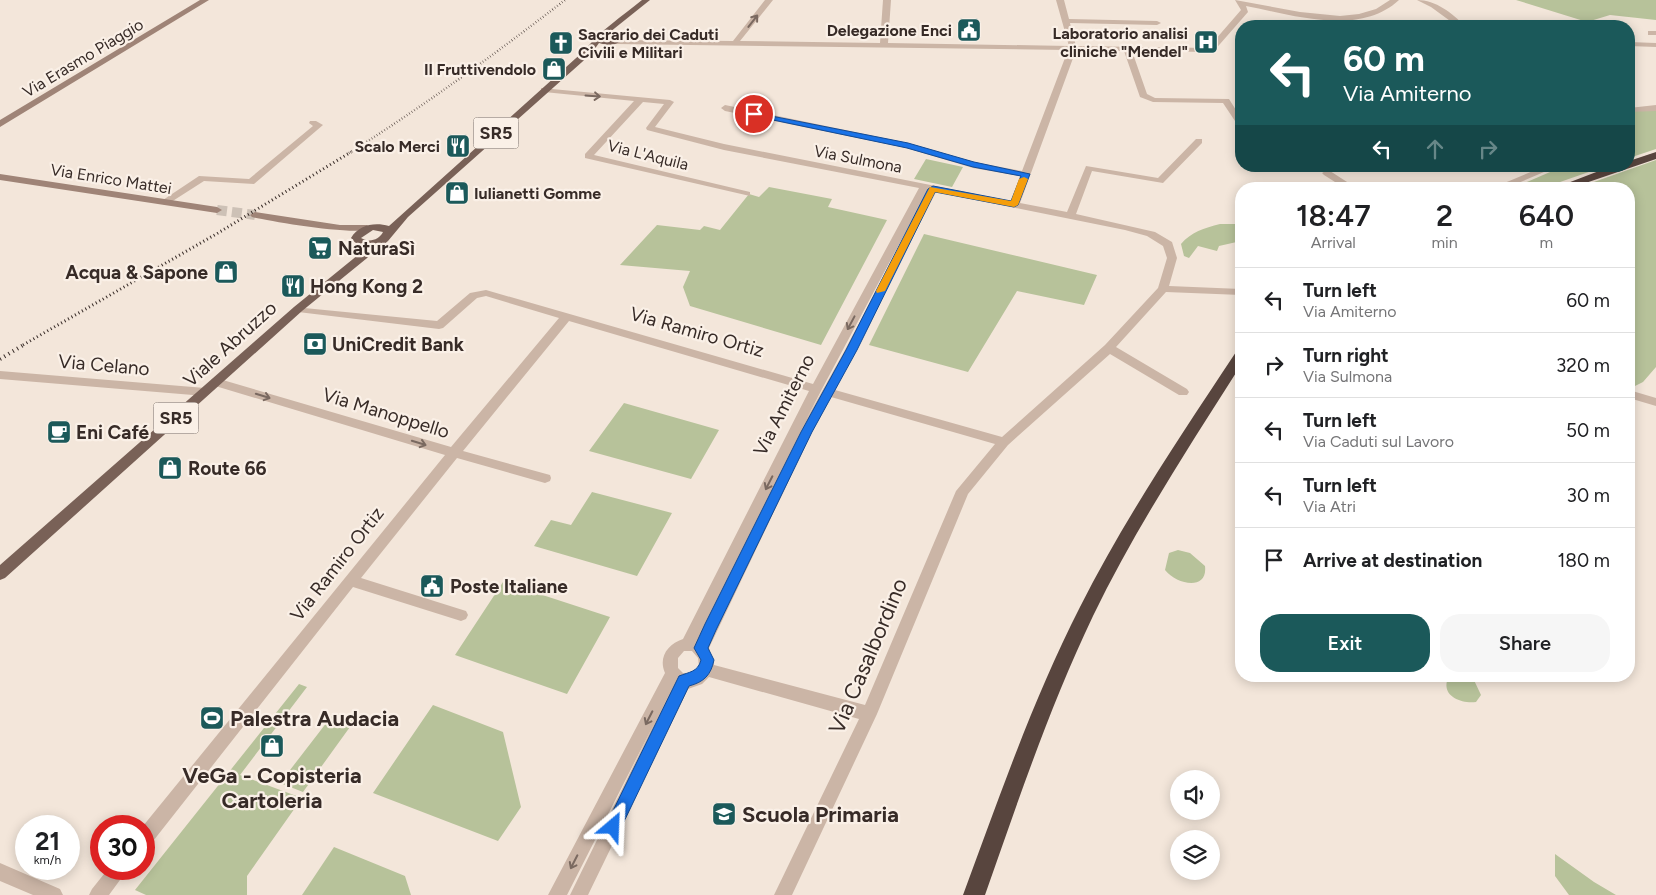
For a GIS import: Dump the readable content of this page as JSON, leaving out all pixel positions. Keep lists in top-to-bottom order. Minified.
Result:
{"streets":{"main road":["SR5","Viale Abruzzo"],"street":["Via Erasmo Piaggio","Via L'Aquila","Via Sulmona","Via Enrico Mattei","Via Ramiro Ortiz","Via Celano","Via Amiterno","Via Manoppello","Via Casalbordino"]},"crossings":[["SR5","Viale Abruzzo"],["Via L'Aquila","Via Sulmona"],["Via Sulmona","Viale Abruzzo"],["Via Sulmona","Via Amiterno"],["Via Sulmona","Via Casalbordino"],["Via Ramiro Ortiz","Viale Abruzzo"],["Via Ramiro Ortiz","Via Amiterno"],["Via Ramiro Ortiz","Via Manoppello"],["Viale Abruzzo","Via Celano"],["Viale Abruzzo","Via Manoppello"]],"one_way":["Via Manoppello"],"places":{"public building":["Delegazione Enci","Poste Italiane"],"hospital":["Laboratorio analisi cliniche \"Mendel\""],"church":["Sacrario dei Caduti Civili e Militari"],"shop":["Il Fruttivendolo","Iulianetti Gomme","Acqua & Sapone","Route 66","VeGa - Copisteria Cartoleria"],"restaurant":["Scalo Merci","Hong Kong 2"],"supermarket":["NaturaSì"],"bank":["UniCredit Bank"],"cafe":["Eni Café"],"sports":["Palestra Audacia"],"school or university":["Scuola Primaria"]},"page":{"turn":["60 m","Via Amiterno"],"eta":["18:47","Arrival","2","min","640","m"],"list":[{"name":"Turn left","note":"Via Amiterno","value":"60 m"},{"name":"Turn right","note":"Via Sulmona","value":"320 m"},{"name":"Turn left","note":"Via Caduti sul Lavoro","value":"50 m"},{"name":"Turn left","note":"Via Atri","value":"30 m"},{"name":"Arrive at destination","value":"180 m"}],"buttons":["Exit","Share"],"speed":"21 km/h","limit":"30"}}
